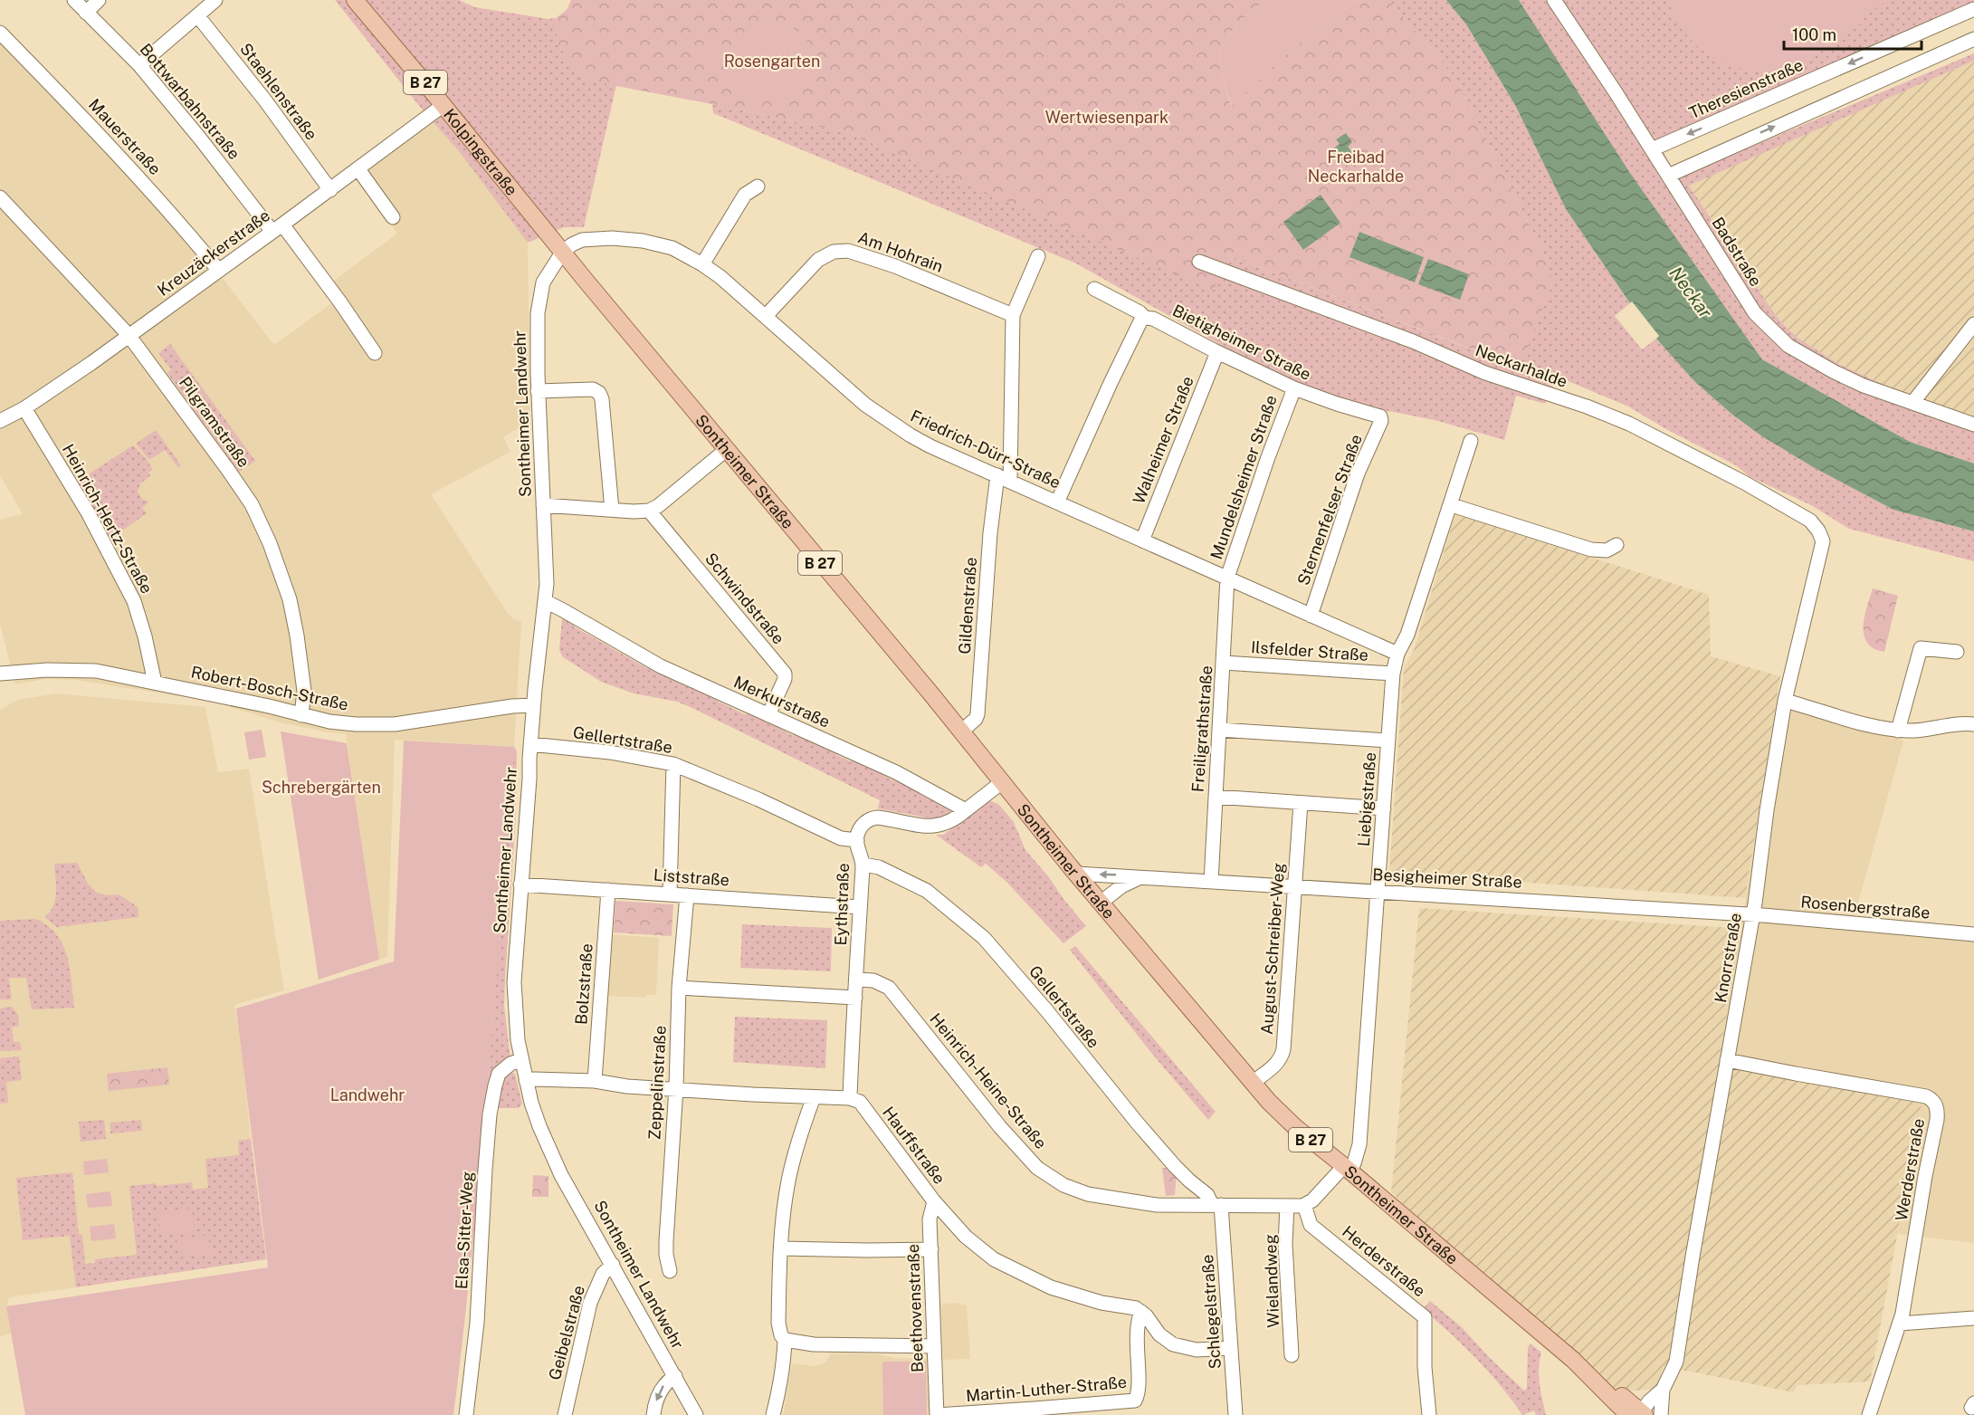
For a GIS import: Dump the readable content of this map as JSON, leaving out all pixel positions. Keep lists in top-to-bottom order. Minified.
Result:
{"streets":{"main road":["B 27","Kolpingstraße","Sontheimer Straße"],"street":["Theresienstraße","Staehlenstraße","Bottwarbahnstraße","Mauerstraße","Am Hohrain","Badstraße","Kreuzäckerstraße","Bietigheimer Straße","Neckarhalde","Sontheimer Landwehr","Pilgramstraße","Walheimer Straße","Friedrich-Dürr-Straße","Mundelsheimer Straße","Sternenfelser Straße","Heinrich-Hertz-Straße","Schwindstraße","Gildenstraße","Ilsfelder Straße","Robert-Bosch-Straße","Merkurstraße","Freiligrathstraße","Gellertstraße","Liebigstraße","Liststraße","Besigheimer Straße","Eythstraße","Rosenbergstraße","August-Schreiber-Weg","Knorrstraße","Bolzstraße","Heinrich-Heine-Straße","Zeppelinstraße","Hauffstraße","Werderstraße","Elsa-Sitter-Weg","Herderstraße","Wielandweg","Beethovenstraße","Schlegelstraße","Geibelstraße","Martin-Luther-Straße"]},"crossings":[["Theresienstraße","Badstraße"],["Staehlenstraße","Kreuzäckerstraße"],["Bottwarbahnstraße","Kreuzäckerstraße"],["Mauerstraße","Kreuzäckerstraße"],["Kolpingstraße","Kreuzäckerstraße"],["Kolpingstraße","Sontheimer Landwehr"],["Kolpingstraße","Friedrich-Dürr-Straße"],["Kolpingstraße","Sontheimer Straße"],["Am Hohrain","Friedrich-Dürr-Straße"],["Am Hohrain","Gildenstraße"],["Kreuzäckerstraße","Pilgramstraße"],["Kreuzäckerstraße","Heinrich-Hertz-Straße"],["Bietigheimer Straße","Walheimer Straße"],["Bietigheimer Straße","Mundelsheimer Straße"],["Bietigheimer Straße","Sternenfelser Straße"],["Neckarhalde","Knorrstraße"],["Sontheimer Landwehr","Friedrich-Dürr-Straße"],["Sontheimer Landwehr","Sontheimer Straße"],["Sontheimer Landwehr","Robert-Bosch-Straße"],["Sontheimer Landwehr","Merkurstraße"],["Sontheimer Landwehr","Gellertstraße"],["Sontheimer Landwehr","Liststraße"],["Sontheimer Landwehr","Elsa-Sitter-Weg"],["Sontheimer Landwehr","Geibelstraße"],["Pilgramstraße","Robert-Bosch-Straße"],["Walheimer Straße","Friedrich-Dürr-Straße"],["Friedrich-Dürr-Straße","Sontheimer Straße"],["Friedrich-Dürr-Straße","Mundelsheimer Straße"],["Friedrich-Dürr-Straße","Sternenfelser Straße"],["Friedrich-Dürr-Straße","Gildenstraße"],["Friedrich-Dürr-Straße","Freiligrathstraße"],["Friedrich-Dürr-Straße","Liebigstraße"],["Sontheimer Straße","Gildenstraße"],["Sontheimer Straße","Liebigstraße"],["Sontheimer Straße","Besigheimer Straße"],["Sontheimer Straße","August-Schreiber-Weg"],["Sontheimer Straße","Knorrstraße"],["Mundelsheimer Straße","Freiligrathstraße"],["Heinrich-Hertz-Straße","Robert-Bosch-Straße"],["Schwindstraße","Merkurstraße"],["Ilsfelder Straße","Freiligrathstraße"],["Ilsfelder Straße","Liebigstraße"],["Merkurstraße","Eythstraße"],["Freiligrathstraße","Besigheimer Straße"],["Gellertstraße","Eythstraße"],["Gellertstraße","Heinrich-Heine-Straße"],["Gellertstraße","Schlegelstraße"],["Liebigstraße","Besigheimer Straße"],["Liststraße","Eythstraße"],["Liststraße","Bolzstraße"],["Liststraße","Zeppelinstraße"],["Besigheimer Straße","Rosenbergstraße"],["Besigheimer Straße","August-Schreiber-Weg"],["Besigheimer Straße","Knorrstraße"],["Eythstraße","Heinrich-Heine-Straße"],["Eythstraße","Hauffstraße"],["Rosenbergstraße","Knorrstraße"],["Knorrstraße","Werderstraße"],["Heinrich-Heine-Straße","Herderstraße"],["Heinrich-Heine-Straße","Wielandweg"],["Heinrich-Heine-Straße","Schlegelstraße"],["Hauffstraße","Beethovenstraße"],["Hauffstraße","Martin-Luther-Straße"],["Beethovenstraße","Martin-Luther-Straße"]],"water":["Neckar"],"parks":["Rosengarten","Wertwiesenpark","Freibad Neckarhalde","Schrebergärten","Landwehr"],"scale_bar":"100 m"}
